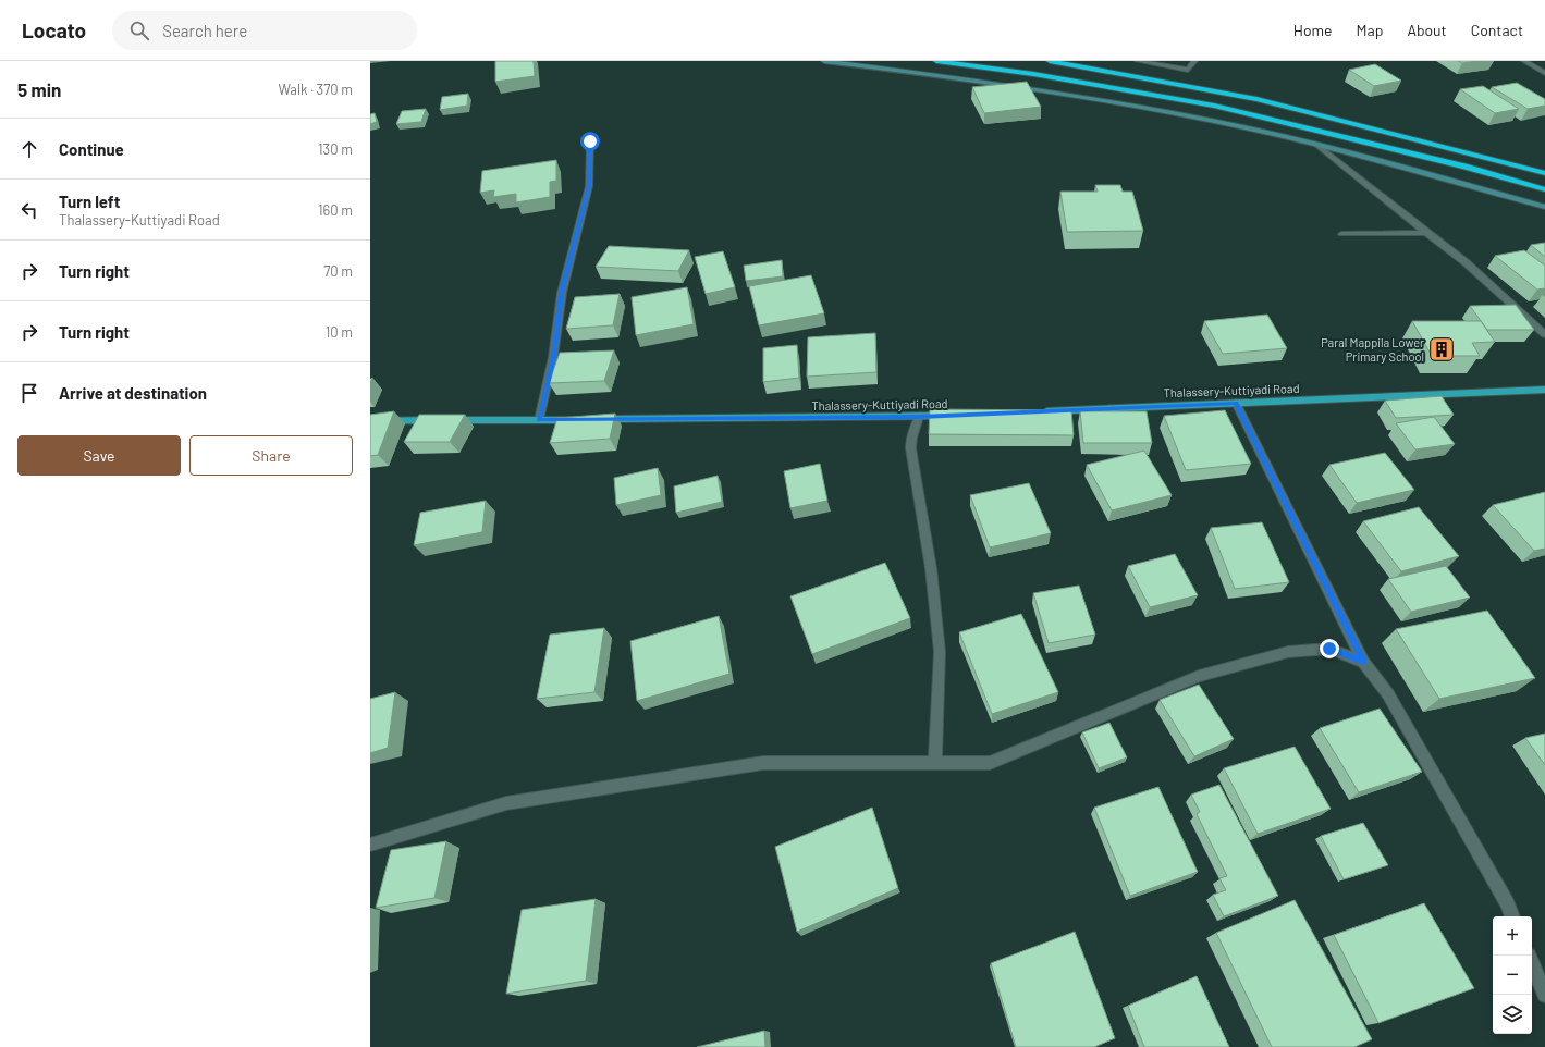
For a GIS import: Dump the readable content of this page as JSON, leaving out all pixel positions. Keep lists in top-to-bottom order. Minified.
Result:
{"streets":{"main road":["Thalassery-Kuttiyadi Road"]},"places":{"building":["Paral Mappila Lower Primary School"]},"page":{"header":"Locato","search":"Search here","nav":["Home","Map","About","Contact"],"heading":["5 min","Walk · 370 m"],"list":[["Continue","130 m"],["Turn left","Thalassery-Kuttiyadi Road","160 m"],["Turn right","70 m"],["Turn right","10 m"],"Arrive at destination"],"buttons":["Save","Share"],"map_buttons":["+","−"]}}
